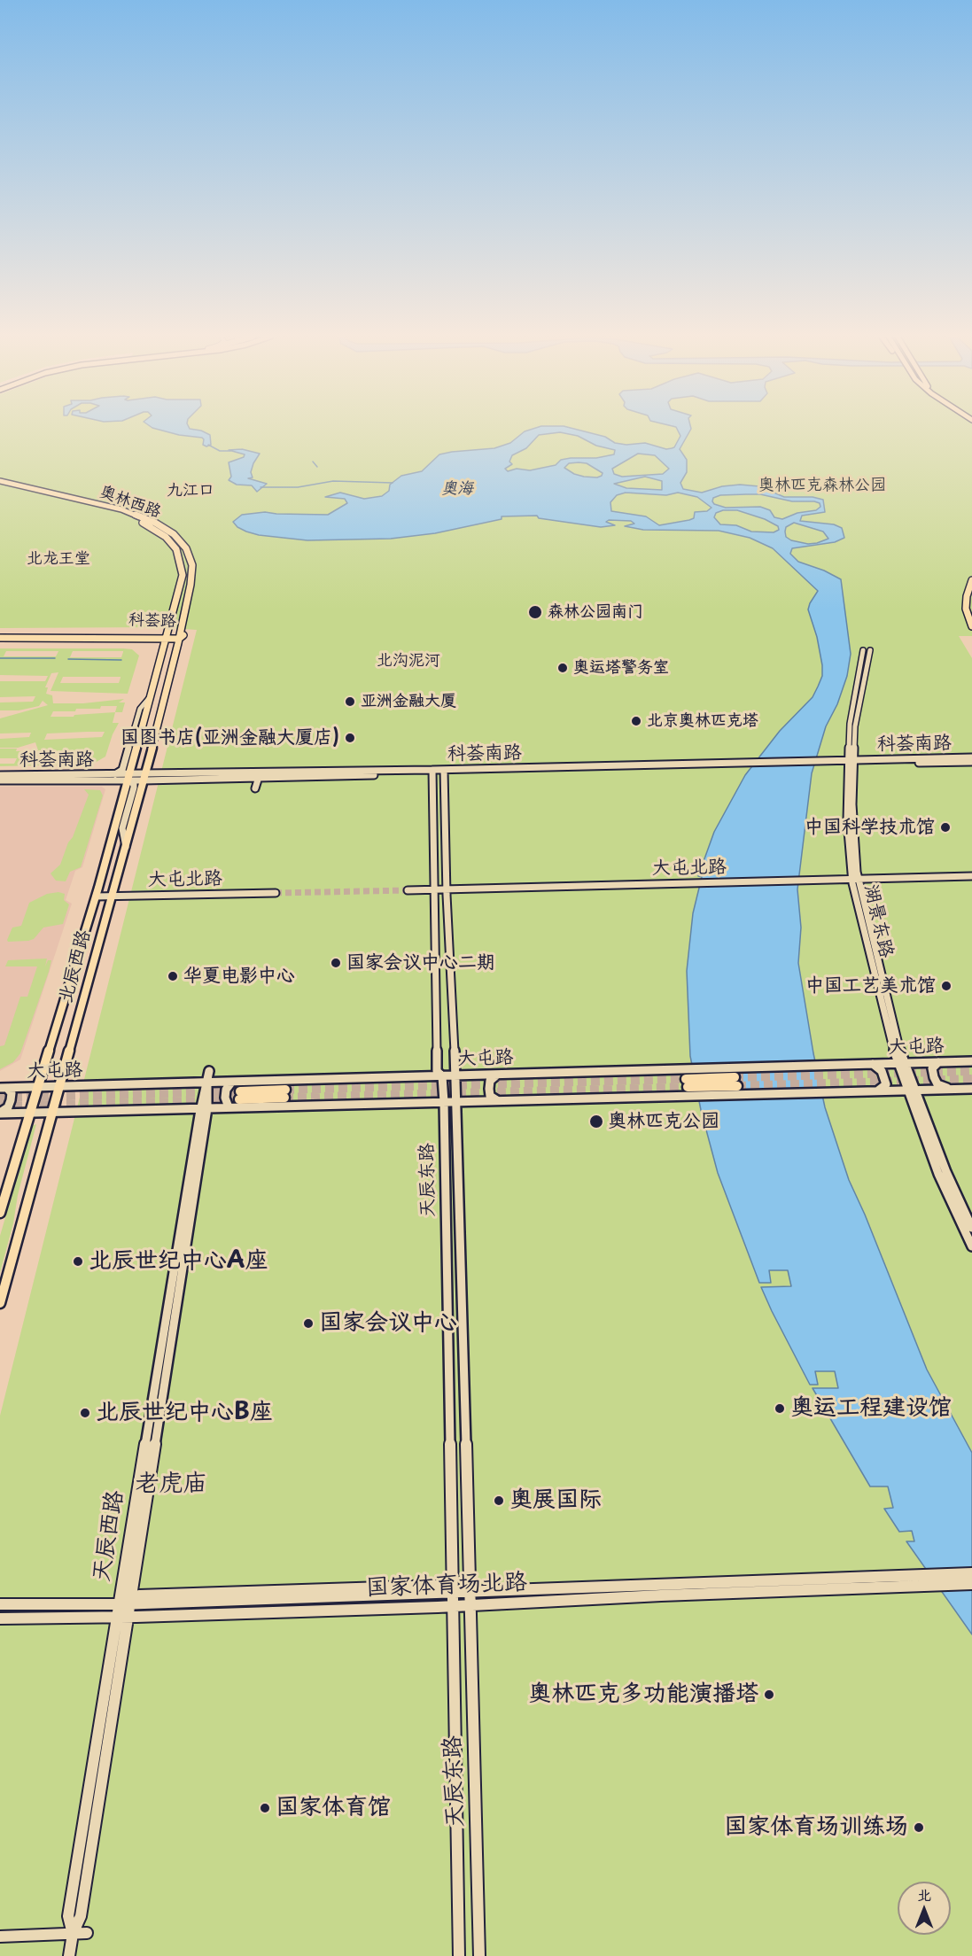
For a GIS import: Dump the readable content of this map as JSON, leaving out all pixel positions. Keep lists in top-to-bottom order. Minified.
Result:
{"streets":{"main road":["奥林西路","科荟路","北辰西路","大屯路"],"street":["科荟南路","大屯北路","湖景东路","天辰东路","天辰西路","国家体育场北路"]},"crossings":[["奥林西路","科荟路"],["奥林西路","北辰西路"],["科荟路","北辰西路"],["科荟南路","湖景东路"],["科荟南路","北辰西路"],["科荟南路","天辰东路"],["大屯北路","湖景东路"],["大屯北路","北辰西路"],["大屯北路","天辰东路"],["湖景东路","大屯路"],["北辰西路","大屯路"],["大屯路","天辰东路"],["大屯路","天辰西路"],["天辰东路","国家体育场北路"],["天辰西路","国家体育场北路"]],"districts":["九江口","北龙王堂","北沟泥河","老虎庙"],"water":["奥海"],"parks":["奥林匹克森林公园"],"places":["森林公园南门","奥运塔警务室","亚洲金融大厦","北京奥林匹克塔","国图书店(亚洲金融大厦店)","中国科学技术馆","国家会议中心二期","华夏电影中心","中国工艺美术馆","奥林匹克公园","北辰世纪中心A座","国家会议中心","奥运工程建设馆","北辰世纪中心B座","奥展国际","奥林匹克多功能演播塔","国家体育馆","国家体育场训练场"],"north":"top"}
